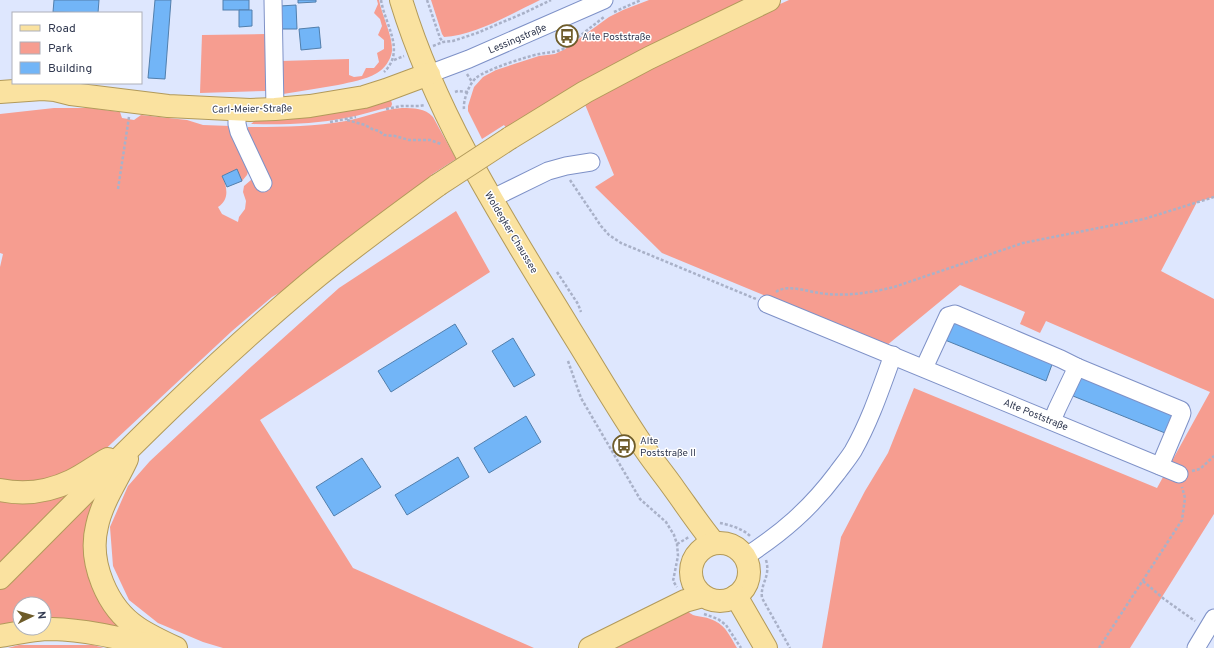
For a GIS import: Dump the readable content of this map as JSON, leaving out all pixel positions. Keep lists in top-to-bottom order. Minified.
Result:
{"streets":{"main road":["Carl-Meier-Straße","Woldegker Chaussee"],"street":["Lessingstraße","Alte Poststraße"]},"crossings":[["Lessingstraße","Carl-Meier-Straße"],["Lessingstraße","Woldegker Chaussee"],["Carl-Meier-Straße","Woldegker Chaussee"]],"places":{"bus stop":["Alte Poststraße","Alte Poststraße II"]},"legend":["Road","Park","Building"],"north":"right"}
